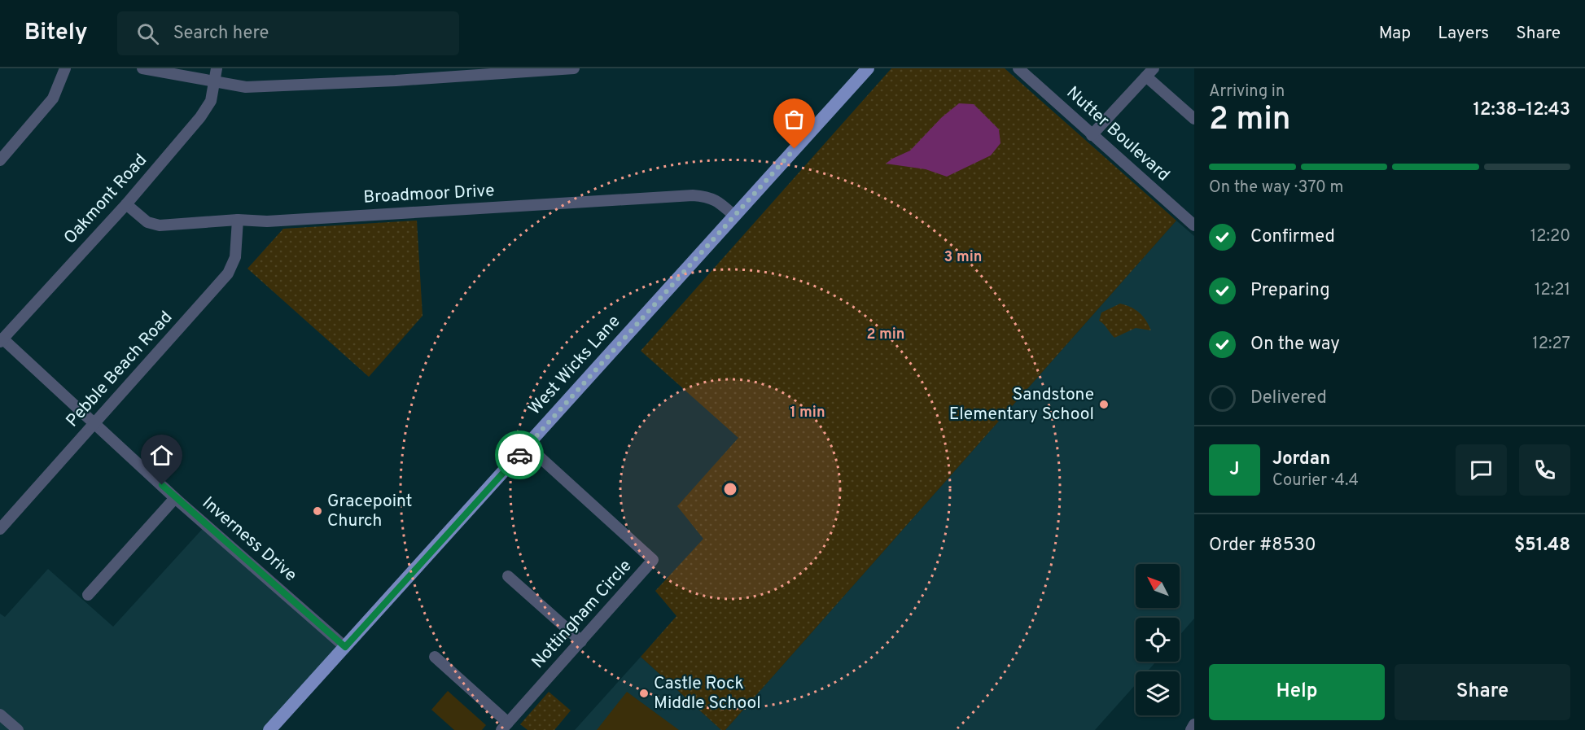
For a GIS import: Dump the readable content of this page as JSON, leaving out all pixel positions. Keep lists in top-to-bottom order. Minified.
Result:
{"streets":{"main road":["West Wicks Lane"],"street":["Nutter Boulevard","Broadmoor Drive","Oakmont Road","Pebble Beach Road","Inverness Drive","Nottingham Circle"]},"crossings":[["Broadmoor Drive","Oakmont Road"],["Broadmoor Drive","West Wicks Lane"],["Broadmoor Drive","Pebble Beach Road"],["Oakmont Road","Inverness Drive"],["West Wicks Lane","Inverness Drive"],["West Wicks Lane","Nottingham Circle"],["Pebble Beach Road","Inverness Drive"]],"places":["Sandstone Elementary School","Gracepoint Church","Castle Rock Middle School"],"north":"top left","page":{"header":"Bitely","search":"Search here","nav":["Map","Layers","Share"],"heading":["2 min","Arriving in","12:38–12:43"],"panel":["Jordan","Courier · 4.4","Order #8530","$51.48"],"bar":"On the way · 370 m","list":[["Confirmed","12:20"],["Preparing","12:21"],["On the way","12:27"],"Delivered"],"round":"J","buttons":["Help","Share"]},"rings":["3 min","2 min","1 min"]}
